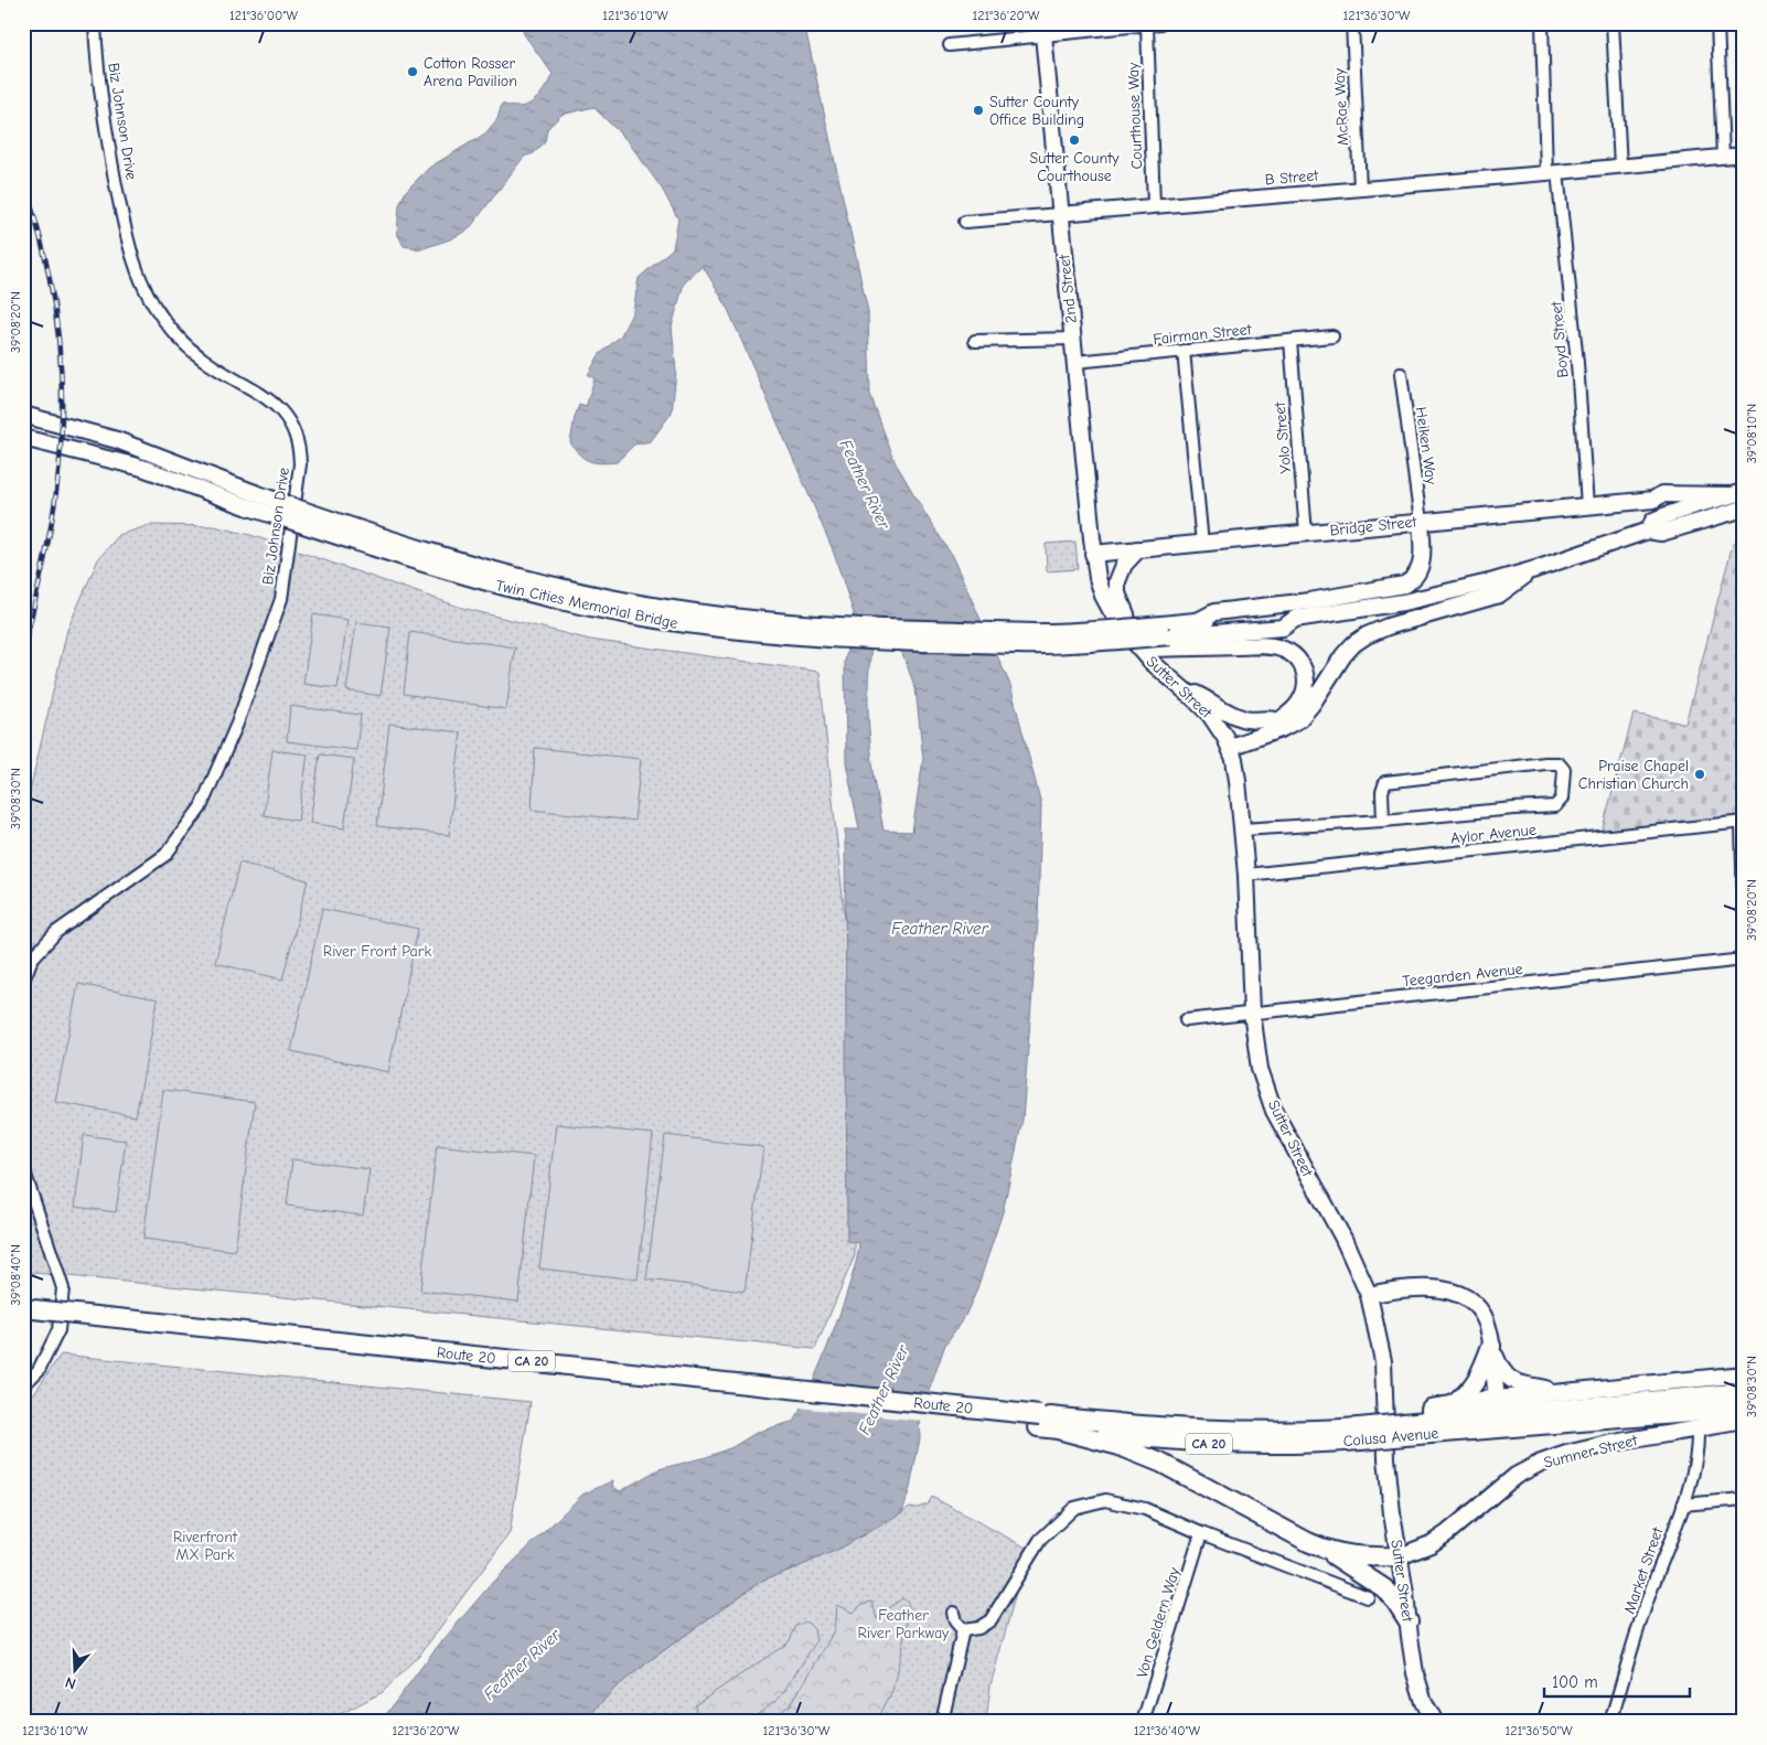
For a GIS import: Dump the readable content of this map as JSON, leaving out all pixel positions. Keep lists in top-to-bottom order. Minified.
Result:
{"streets":{"highway":["Route 20","CA 20","Colusa Avenue"],"main road":["2nd Street","Bridge Street","Twin Cities Memorial Bridge","Sutter Street","Sumner Street"],"street":["McRae Way","Courthouse Way","Biz Johnson Drive","B Street","Fairman Street","Boyd Street","Yolo Street","Heiken Way","Aylor Avenue","Teegarden Avenue","Market Street","Von Geldern Way"]},"crossings":[["McRae Way","B Street"],["Courthouse Way","B Street"],["B Street","2nd Street"],["B Street","Boyd Street"],["2nd Street","Fairman Street"],["2nd Street","Bridge Street"],["2nd Street","Sutter Street"],["Fairman Street","Yolo Street"],["Boyd Street","Bridge Street"],["Yolo Street","Bridge Street"],["Heiken Way","Bridge Street"],["Bridge Street","Sutter Street"],["Sutter Street","Aylor Avenue"],["Sutter Street","Teegarden Avenue"],["Sutter Street","Sumner Street"],["Route 20","Colusa Avenue"],["Sumner Street","Market Street"]],"water":["Feather River"],"parks":["River Front Park","Riverfront MX Park","Feather River Parkway"],"places":["Cotton Rosser Arena Pavilion","Sutter County Office Building","Sutter County Courthouse","Praise Chapel Christian Church"],"scale_bar":"100 m","north":"bottom","coordinates":["121°36'00\"W","121°36'10\"W","121°36'20\"W","121°36'30\"W","39°08'20\"N","39°08'10\"N","39°08'30\"N","39°08'40\"N","121°36'40\"W","121°36'50\"W"]}
